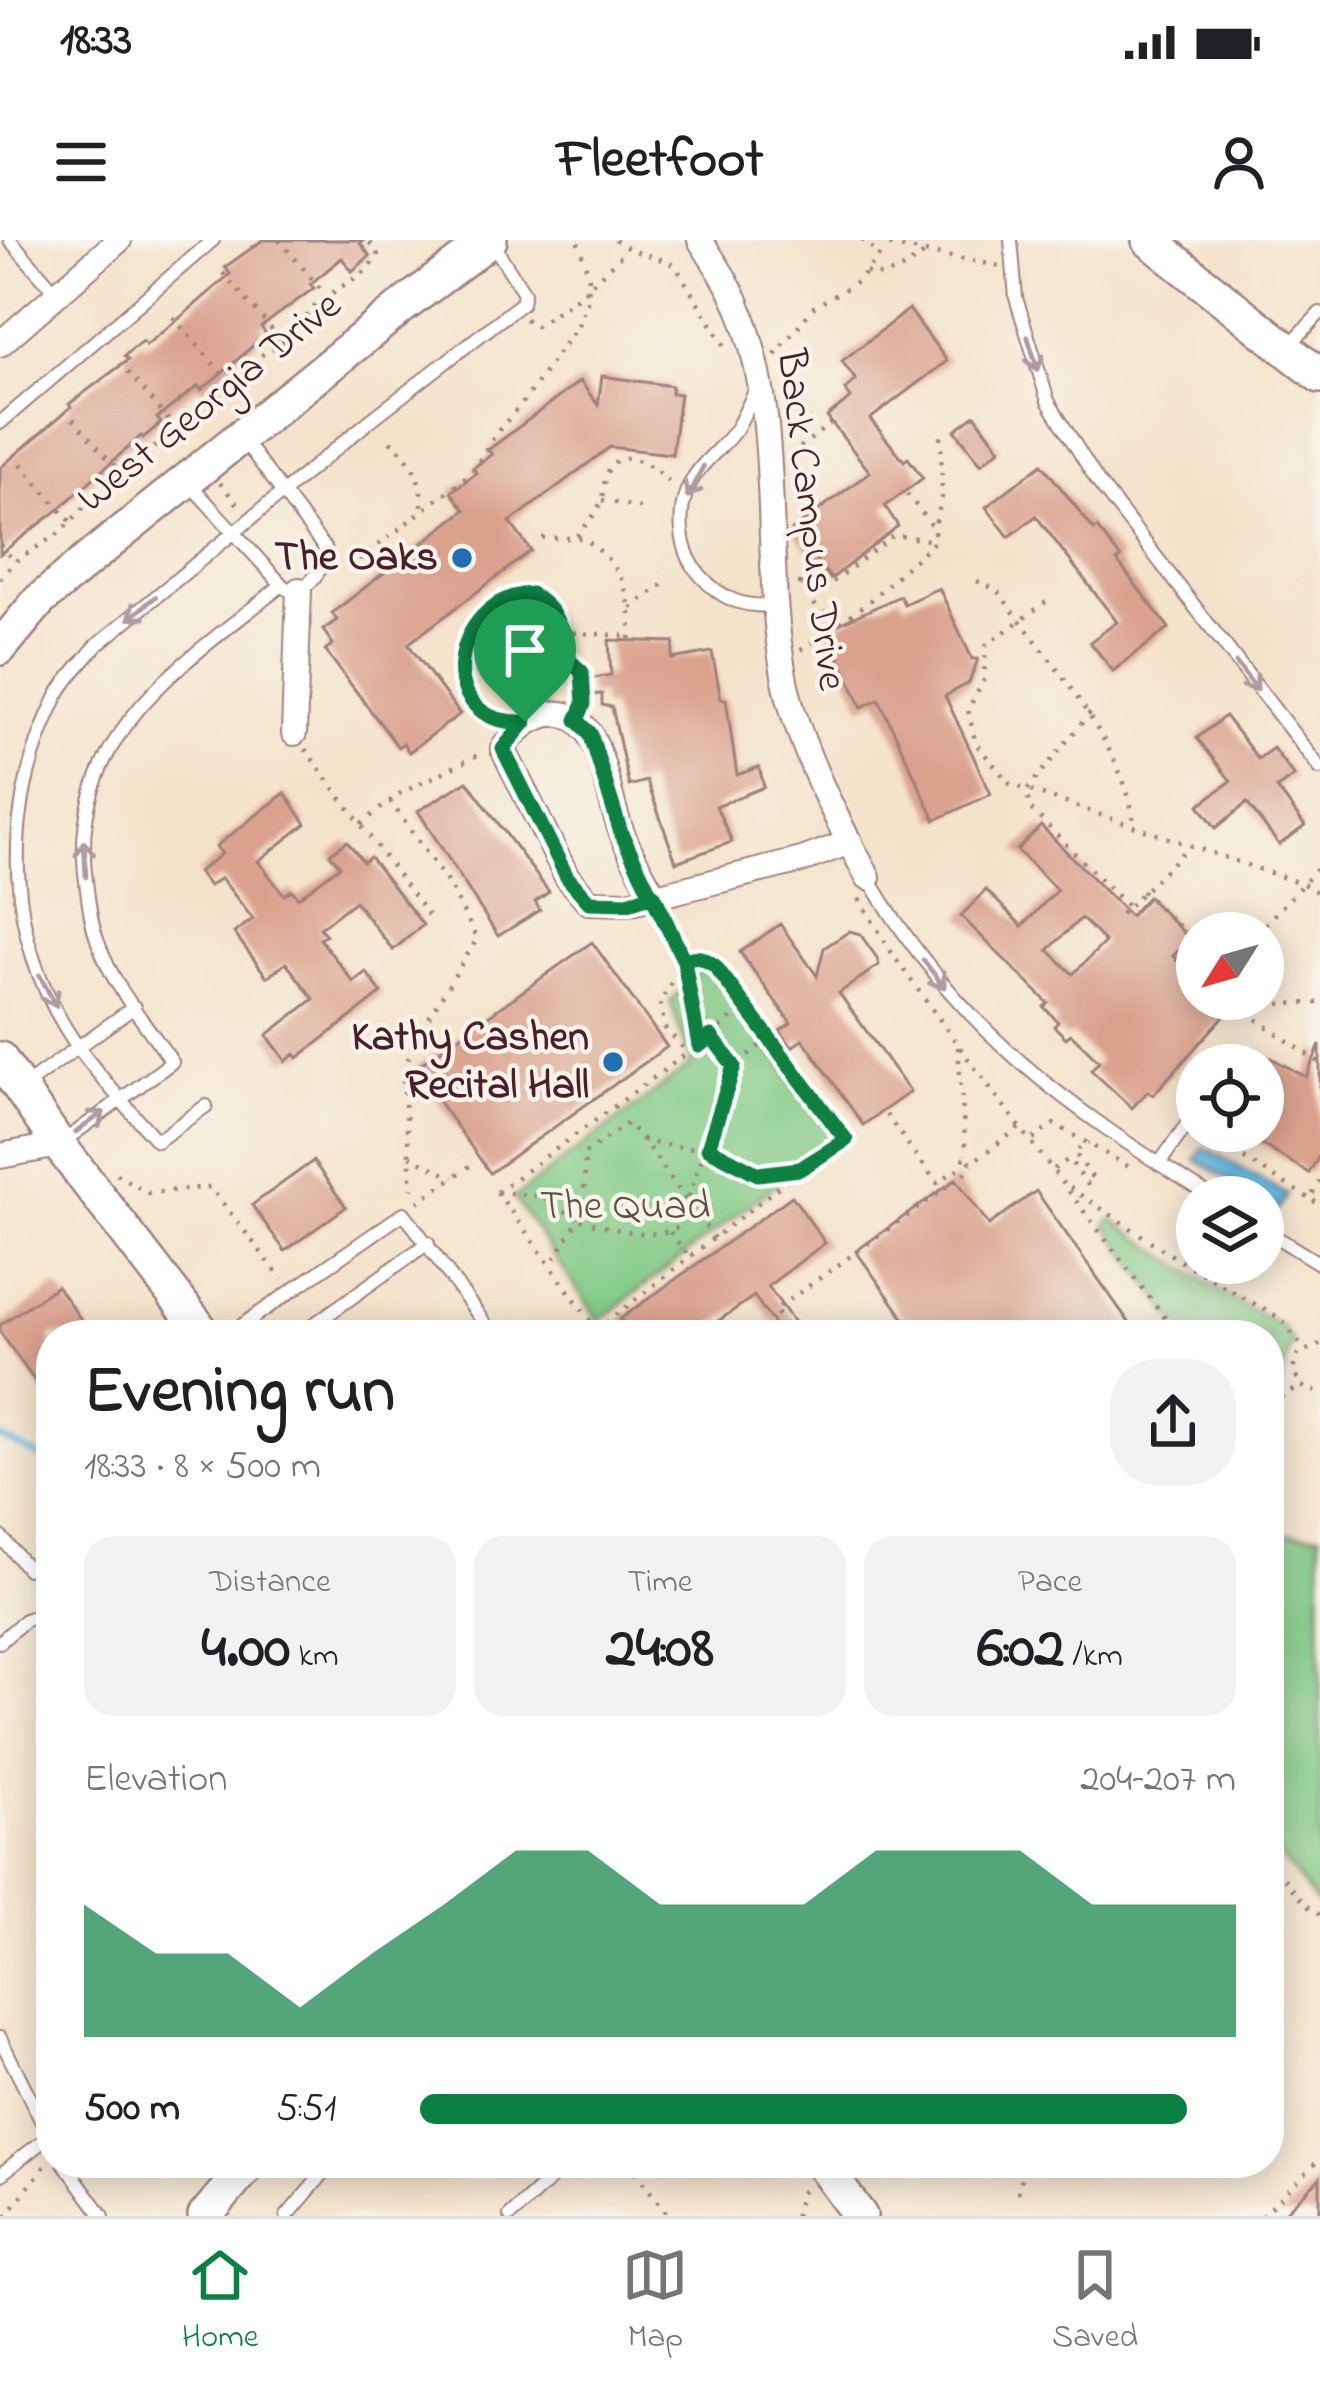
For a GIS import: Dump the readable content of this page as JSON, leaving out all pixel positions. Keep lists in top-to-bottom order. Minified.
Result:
{"streets":{"street":["West Georgia Drive","Back Campus Drive"]},"parks":["The Quad"],"places":["The Oaks","Kathy Cashen Recital Hall"],"north":"bottom left","page":{"status":"18:33","header":"Fleetfoot","heading":["Evening run","18:33 · 8 × 500 m"],"stats":[["Distance","4.00 km"],["Time","24:08"],["Pace","6:02 /km"]],"chart":["Elevation","204–207 m"],"list":[{"name":"500 m","note":"5:51"}],"tabs":["Home","Map","Saved"]}}
